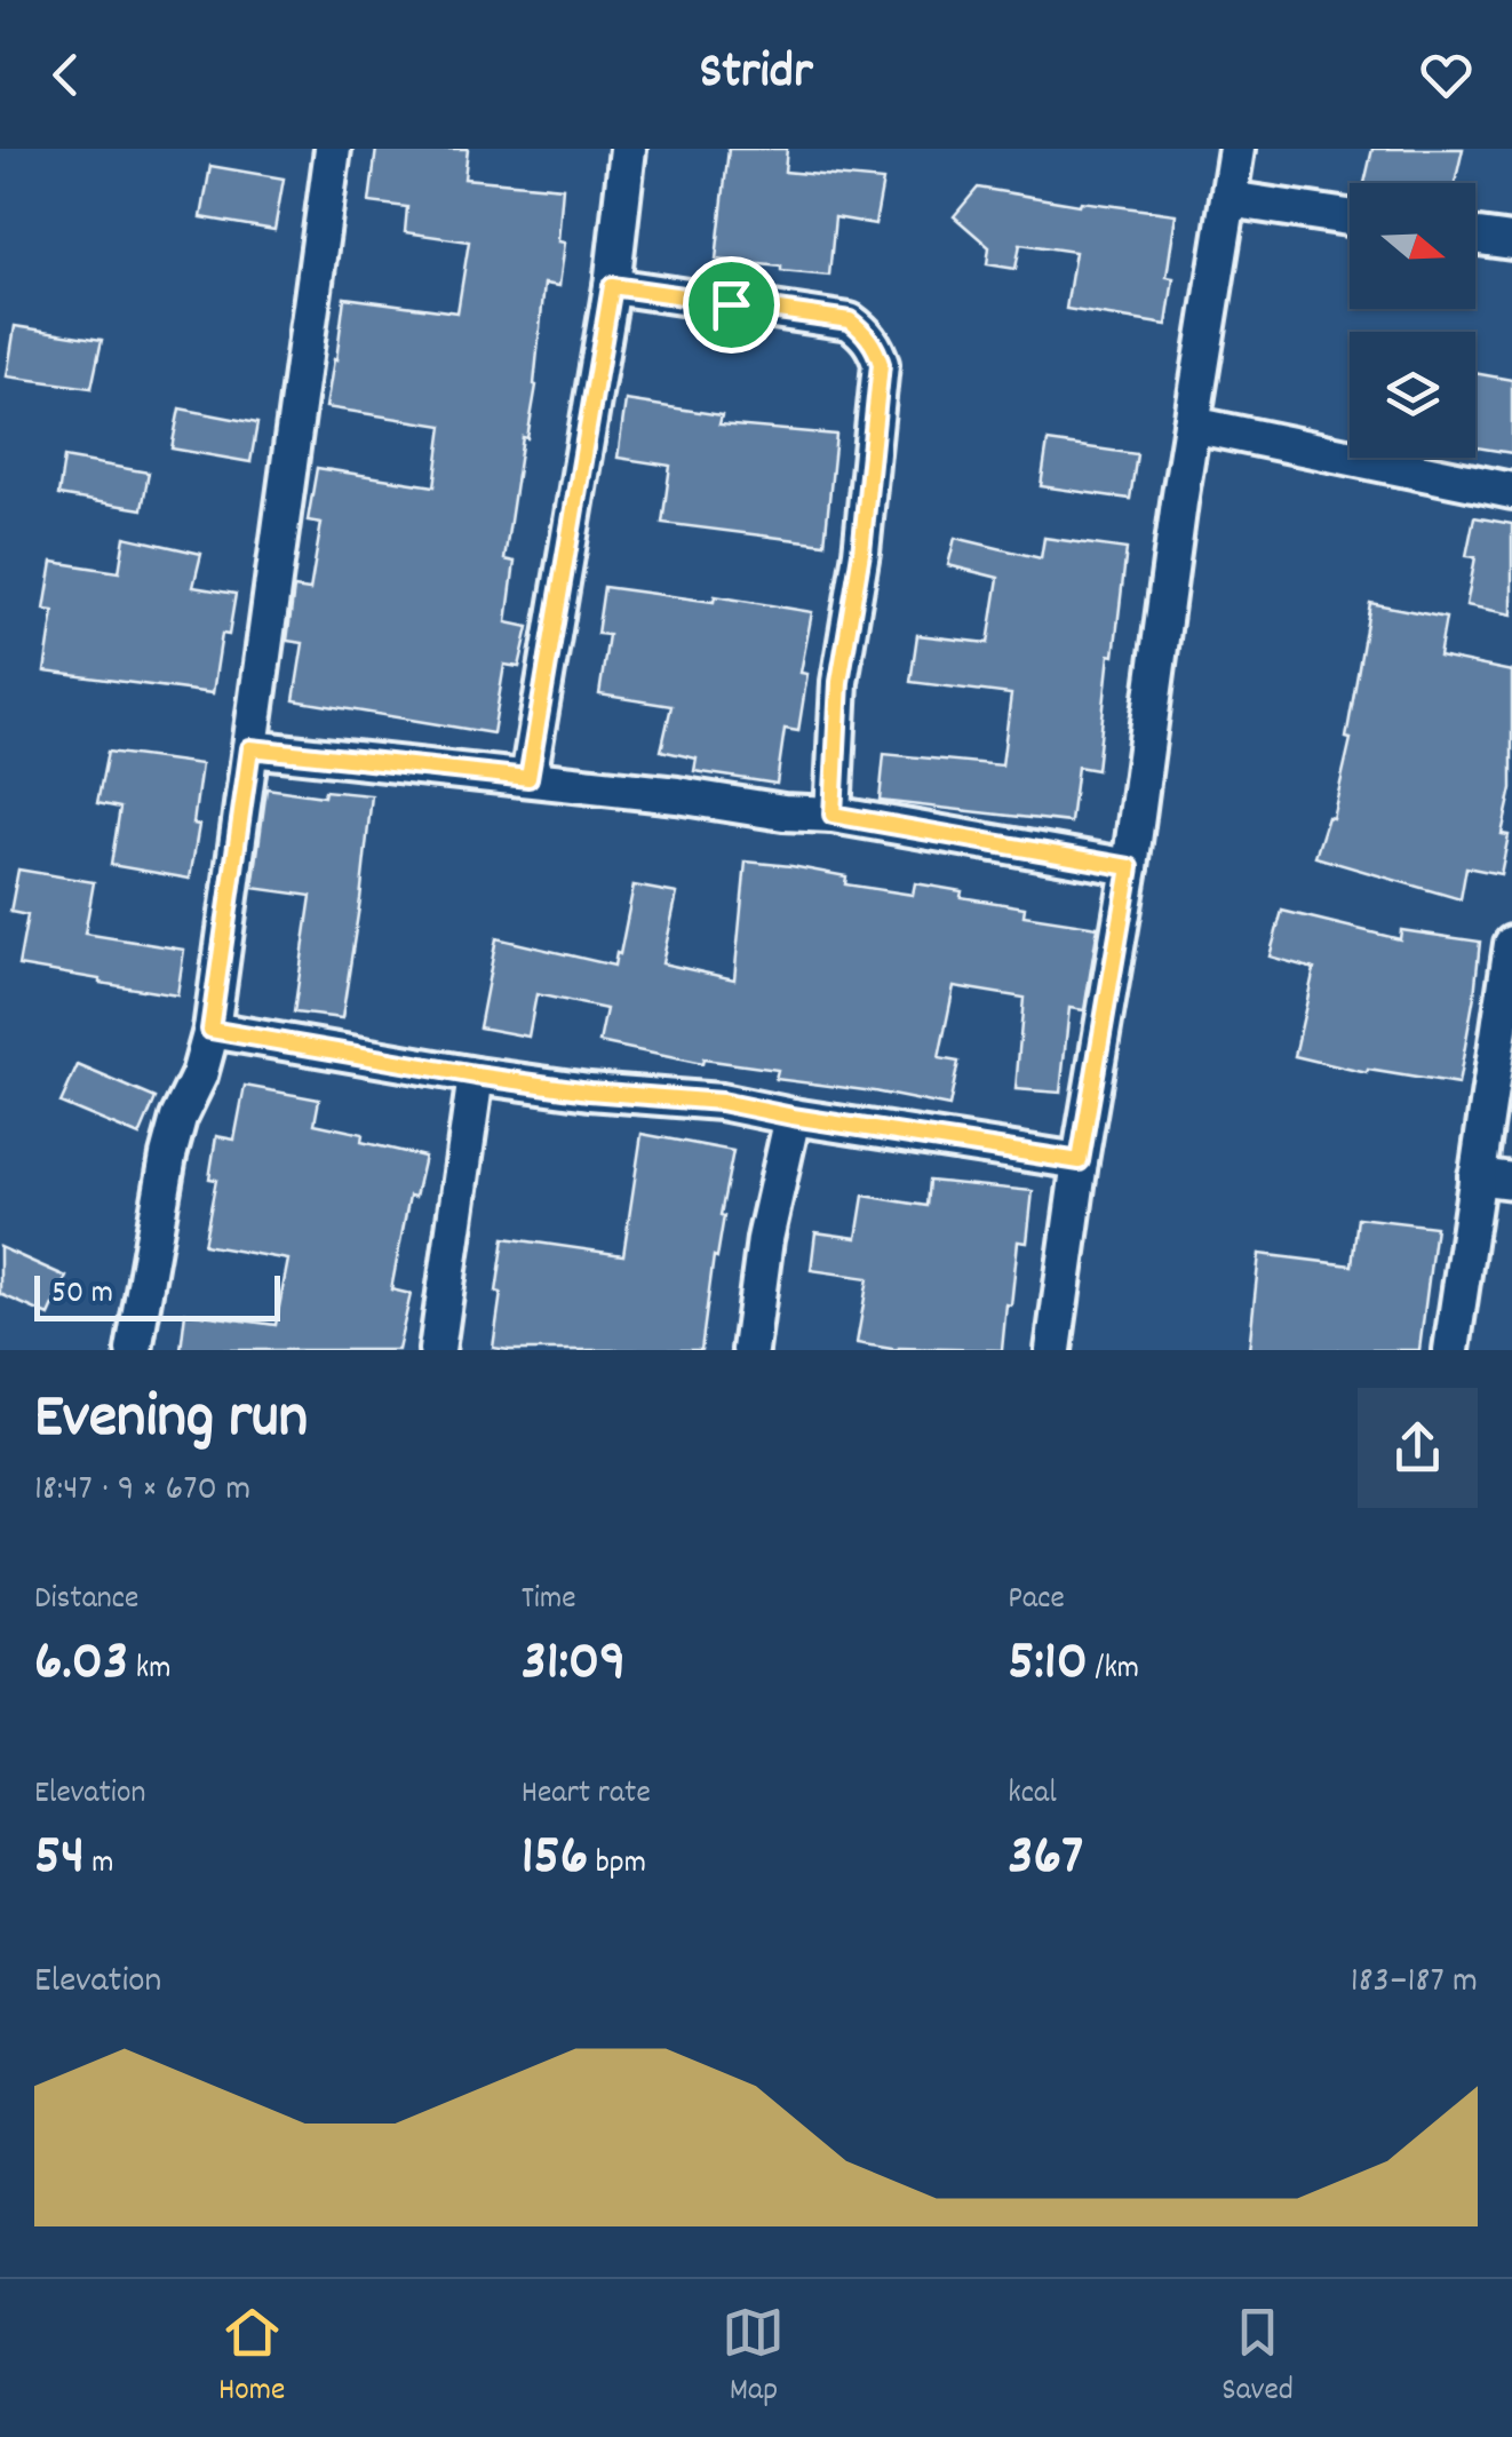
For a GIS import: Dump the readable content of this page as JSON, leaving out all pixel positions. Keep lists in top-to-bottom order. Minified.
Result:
{"scale_bar":"50 m","north":"right","page":{"header":"Stridr","scale":"50 m","heading":["Evening run","18:47 · 9 × 670 m"],"stats":[["Distance","6.03 km"],["Time","31:09"],["Pace","5:10 /km"],["Elevation","54 m"],["Heart rate","156 bpm"],["kcal","367"]],"chart":["Elevation","183–187 m"],"tabs":["Home","Map","Saved"]}}
